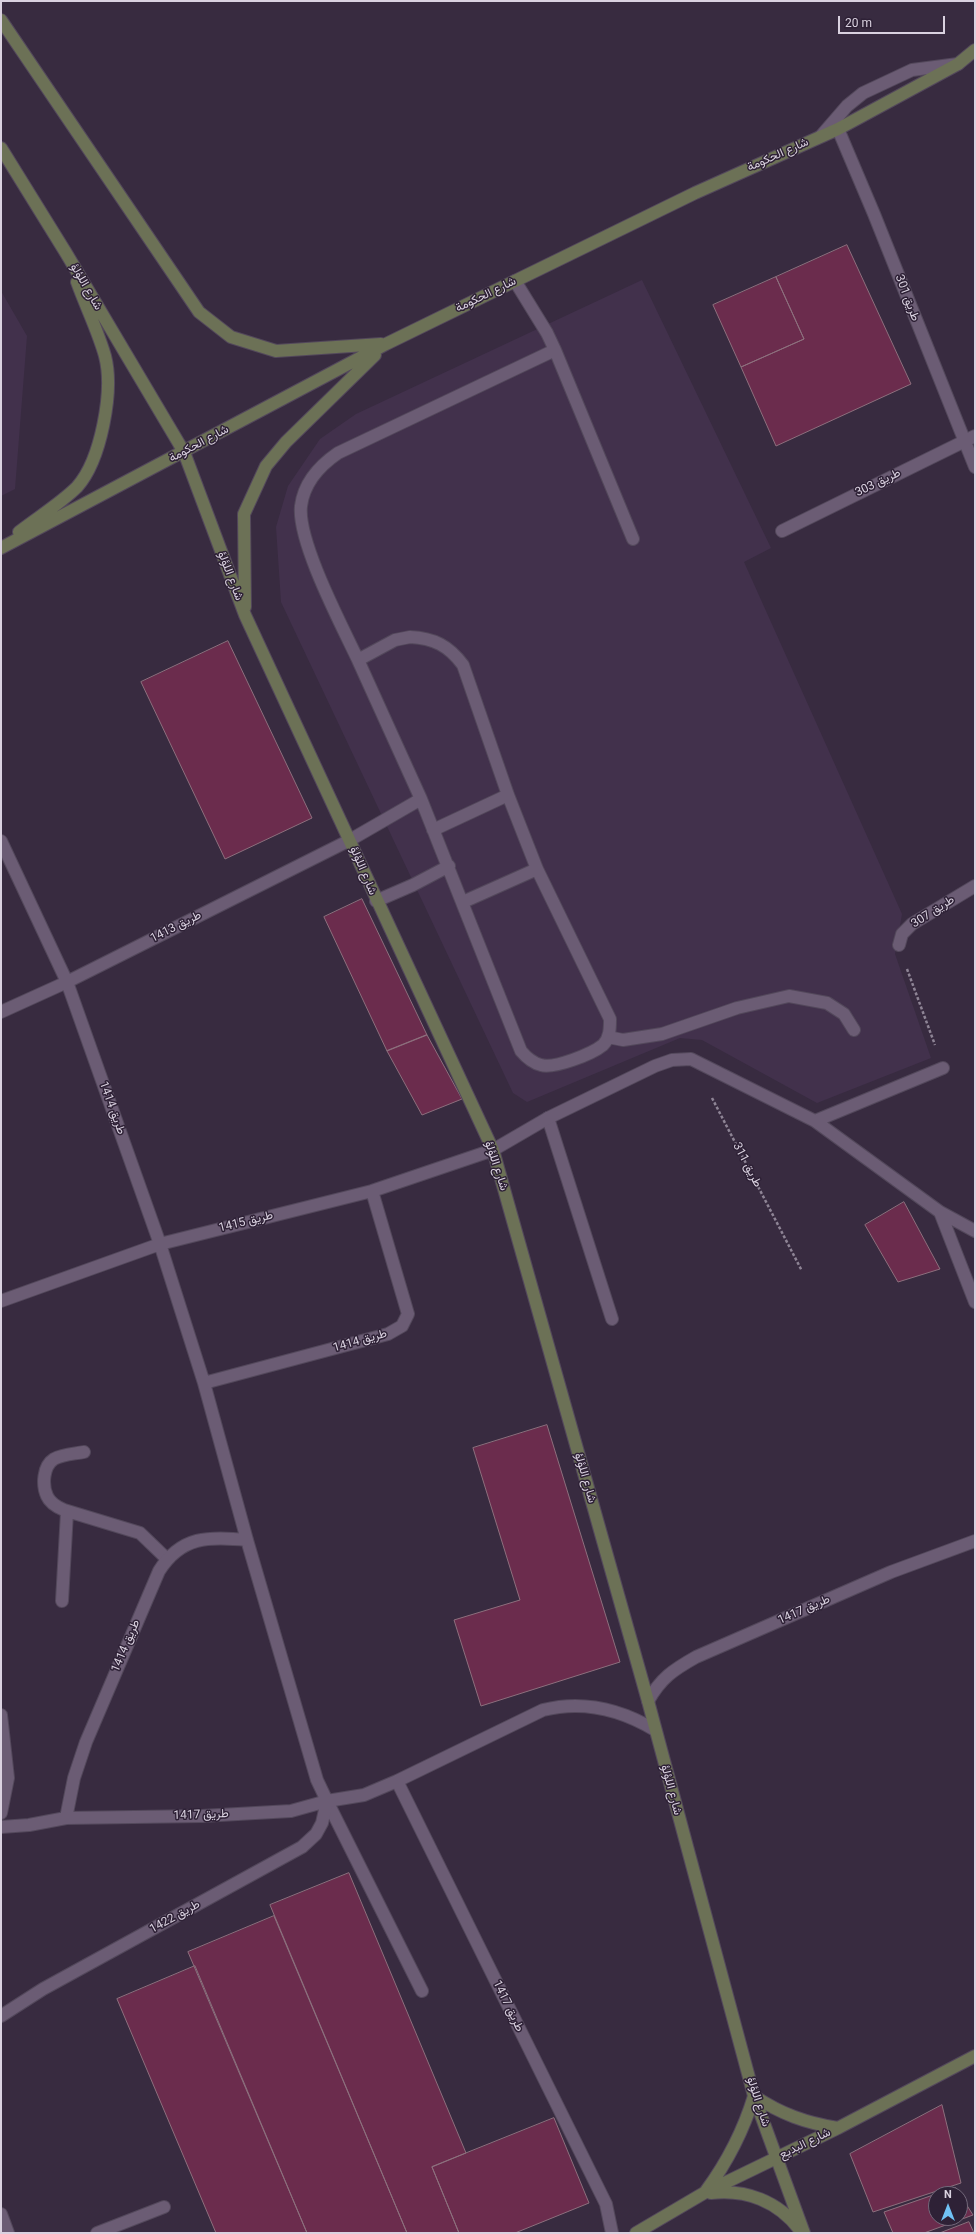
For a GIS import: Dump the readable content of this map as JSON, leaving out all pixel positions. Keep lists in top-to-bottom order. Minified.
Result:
{"streets":{"street":["شارع الحكومة","شارع اللؤلؤ","طريق 301","طريق 303","طريق 307","طريق 1413","طريق 1414","طريق 1415","طريق 1417","طريق 1422","شارع البديع"],"path":["طريق 311"]},"crossings":[["شارع الحكومة","شارع اللؤلؤ"],["شارع الحكومة","طريق 301"],["شارع اللؤلؤ","طريق 1413"],["شارع اللؤلؤ","طريق 1415"],["شارع اللؤلؤ","طريق 1417"],["شارع اللؤلؤ","شارع البديع"],["طريق 301","طريق 303"],["طريق 1413","طريق 1414"],["طريق 1414","طريق 1415"],["طريق 1414","طريق 1417"],["طريق 1414","طريق 1422"],["طريق 1417","طريق 1422"]],"scale_bar":"20 m","north":"top"}
